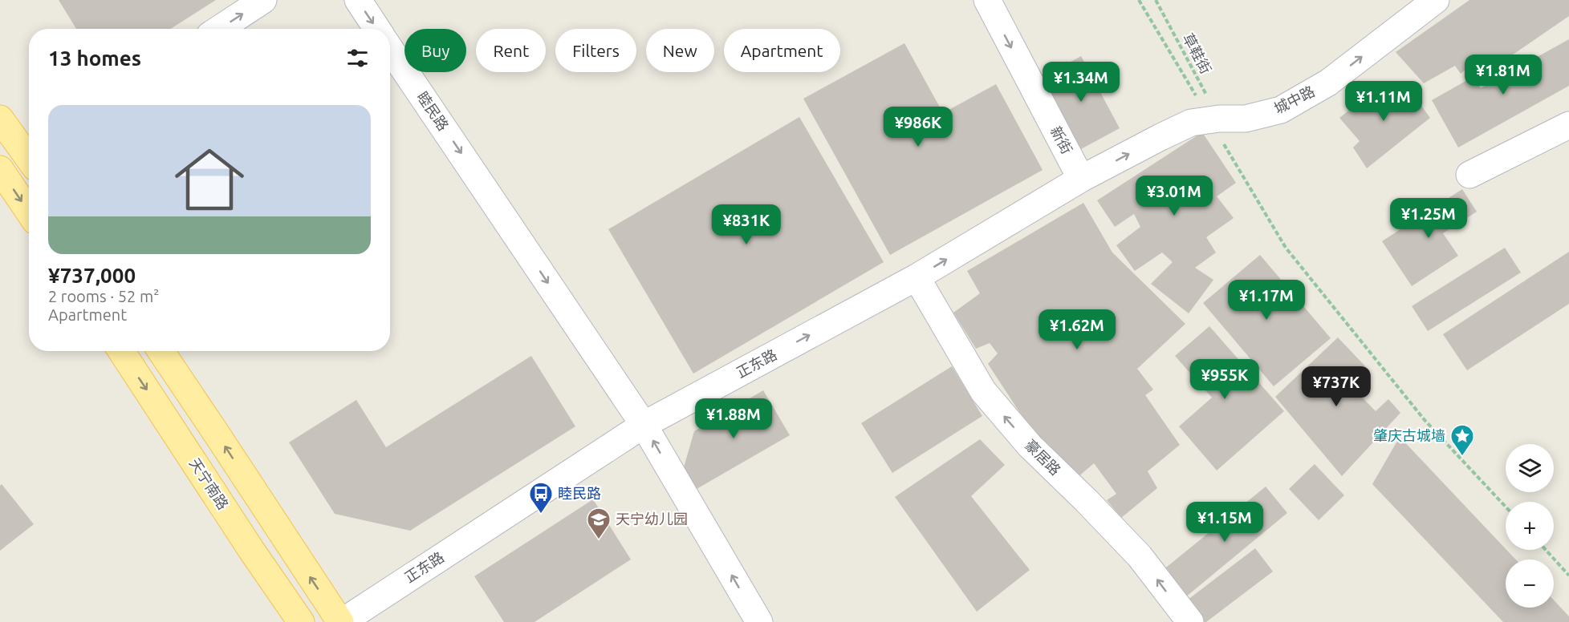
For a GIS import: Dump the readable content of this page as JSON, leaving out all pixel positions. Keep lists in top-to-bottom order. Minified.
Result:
{"streets":{"main road":["天宁南路"],"street":["城中路","睦民路","新街","正东路","豪居路"],"path":["草鞋街"]},"crossings":[["草鞋街","城中路"],["城中路","新街"],["城中路","正东路"],["睦民路","正东路"],["新街","正东路"],["正东路","豪居路"]],"one_way":["城中路","新街","正东路","豪居路"],"places":{"place":["肇庆古城墙"],"bus stop":["睦民路"],"school or university":["天宁幼儿园"]},"page":{"chip":["Buy","Rent","Filters","New","Apartment"],"heading":"13 homes","price":["¥1.81M","¥1.34M","¥1.11M","¥986K","¥3.01M","¥1.25M","¥831K","¥1.17M","¥1.62M","¥955K","¥737K","¥1.88M","¥1.15M"],"list":[{"name":"¥737,000","note":"2 rooms · 52 m² · Apartment"}],"map_buttons":["+","−"]}}
